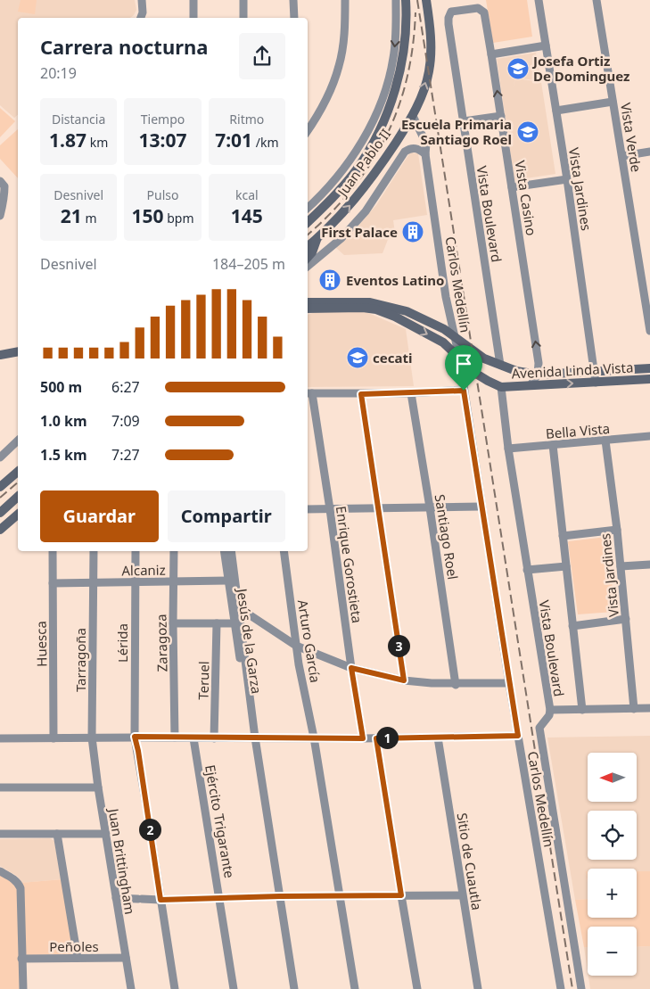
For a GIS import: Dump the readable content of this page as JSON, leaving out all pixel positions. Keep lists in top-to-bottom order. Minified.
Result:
{"streets":{"street":["Vista Verde","Juan Pablo II","Vista Jardines","Vista Casino","Vista Boulevard","Carlos Medellín","Avenida Linda Vista","Bella Vista","Santiago Roel","Enrique Gorostieta","Alcaniz","Jesús de la Garza","Arturo García","Lérida","Zaragoza","Huesca","Tarragoña","Teruel","Ejército Trigarante","Juan Brittingham","Sitio de Cuautla","Peñoles"]},"crossings":[["Juan Pablo II","Carlos Medellín"],["Vista Jardines","Avenida Linda Vista"],["Vista Jardines","Bella Vista"],["Vista Casino","Vista Boulevard"],["Vista Casino","Avenida Linda Vista"],["Vista Boulevard","Avenida Linda Vista"],["Vista Boulevard","Bella Vista"],["Carlos Medellín","Avenida Linda Vista"],["Alcaniz","Jesús de la Garza"],["Alcaniz","Lérida"],["Alcaniz","Zaragoza"],["Alcaniz","Huesca"],["Alcaniz","Tarragoña"],["Tarragoña","Juan Brittingham"],["Juan Brittingham","Peñoles"]],"one_way":["Vista Casino"],"places":{"school or university":["Josefa Ortiz De Dominguez","Escuela Primaria Santiago Roel","cecati"],"building":["First Palace","Eventos Latino"]},"north":"left","page":{"heading":["Carrera nocturna","20:19"],"stats":[["Distancia","1.87 km"],["Tiempo","13:07"],["Ritmo","7:01 /km"],["Desnivel","21 m"],["Pulso","150 bpm"],["kcal","145"]],"chart":["Desnivel","184–205 m"],"list":[{"name":"500 m","note":"6:27"},{"name":"1.0 km","note":"7:09"},{"name":"1.5 km","note":"7:27"}],"buttons":["Guardar","Compartir"],"pins":["3","1","2"],"map_buttons":["+","−"]}}
